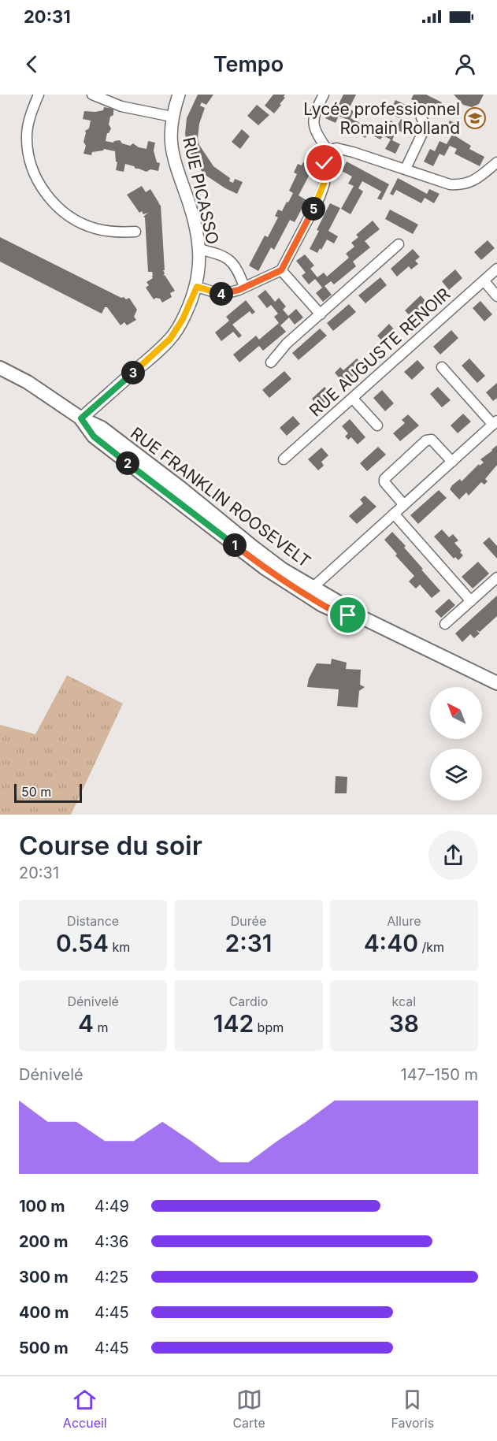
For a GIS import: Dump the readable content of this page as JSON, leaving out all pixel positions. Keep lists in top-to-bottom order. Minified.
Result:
{"streets":{"main road":["RUE FRANKLIN ROOSEVELT"],"street":["RUE PICASSO","RUE AUGUSTE RENOIR"]},"crossings":[["RUE PICASSO","RUE FRANKLIN ROOSEVELT"]],"places":{"school or university":["Lycée professionnel Romain Rolland"]},"scale_bar":"50 m","north":"top left","page":{"status":"20:31","header":"Tempo","pins":["5","4","3","2","1"],"scale":"50 m","heading":["Course du soir","20:31"],"stats":[["Distance","0.54 km"],["Durée","2:31"],["Allure","4:40 /km"],["Dénivelé","4 m"],["Cardio","142 bpm"],["kcal","38"]],"chart":["Dénivelé","147–150 m"],"list":[{"name":"100 m","note":"4:49"},{"name":"200 m","note":"4:36"},{"name":"300 m","note":"4:25"},{"name":"400 m","note":"4:45"},{"name":"500 m","note":"4:45"}],"tabs":["Accueil","Carte","Favoris"]}}
